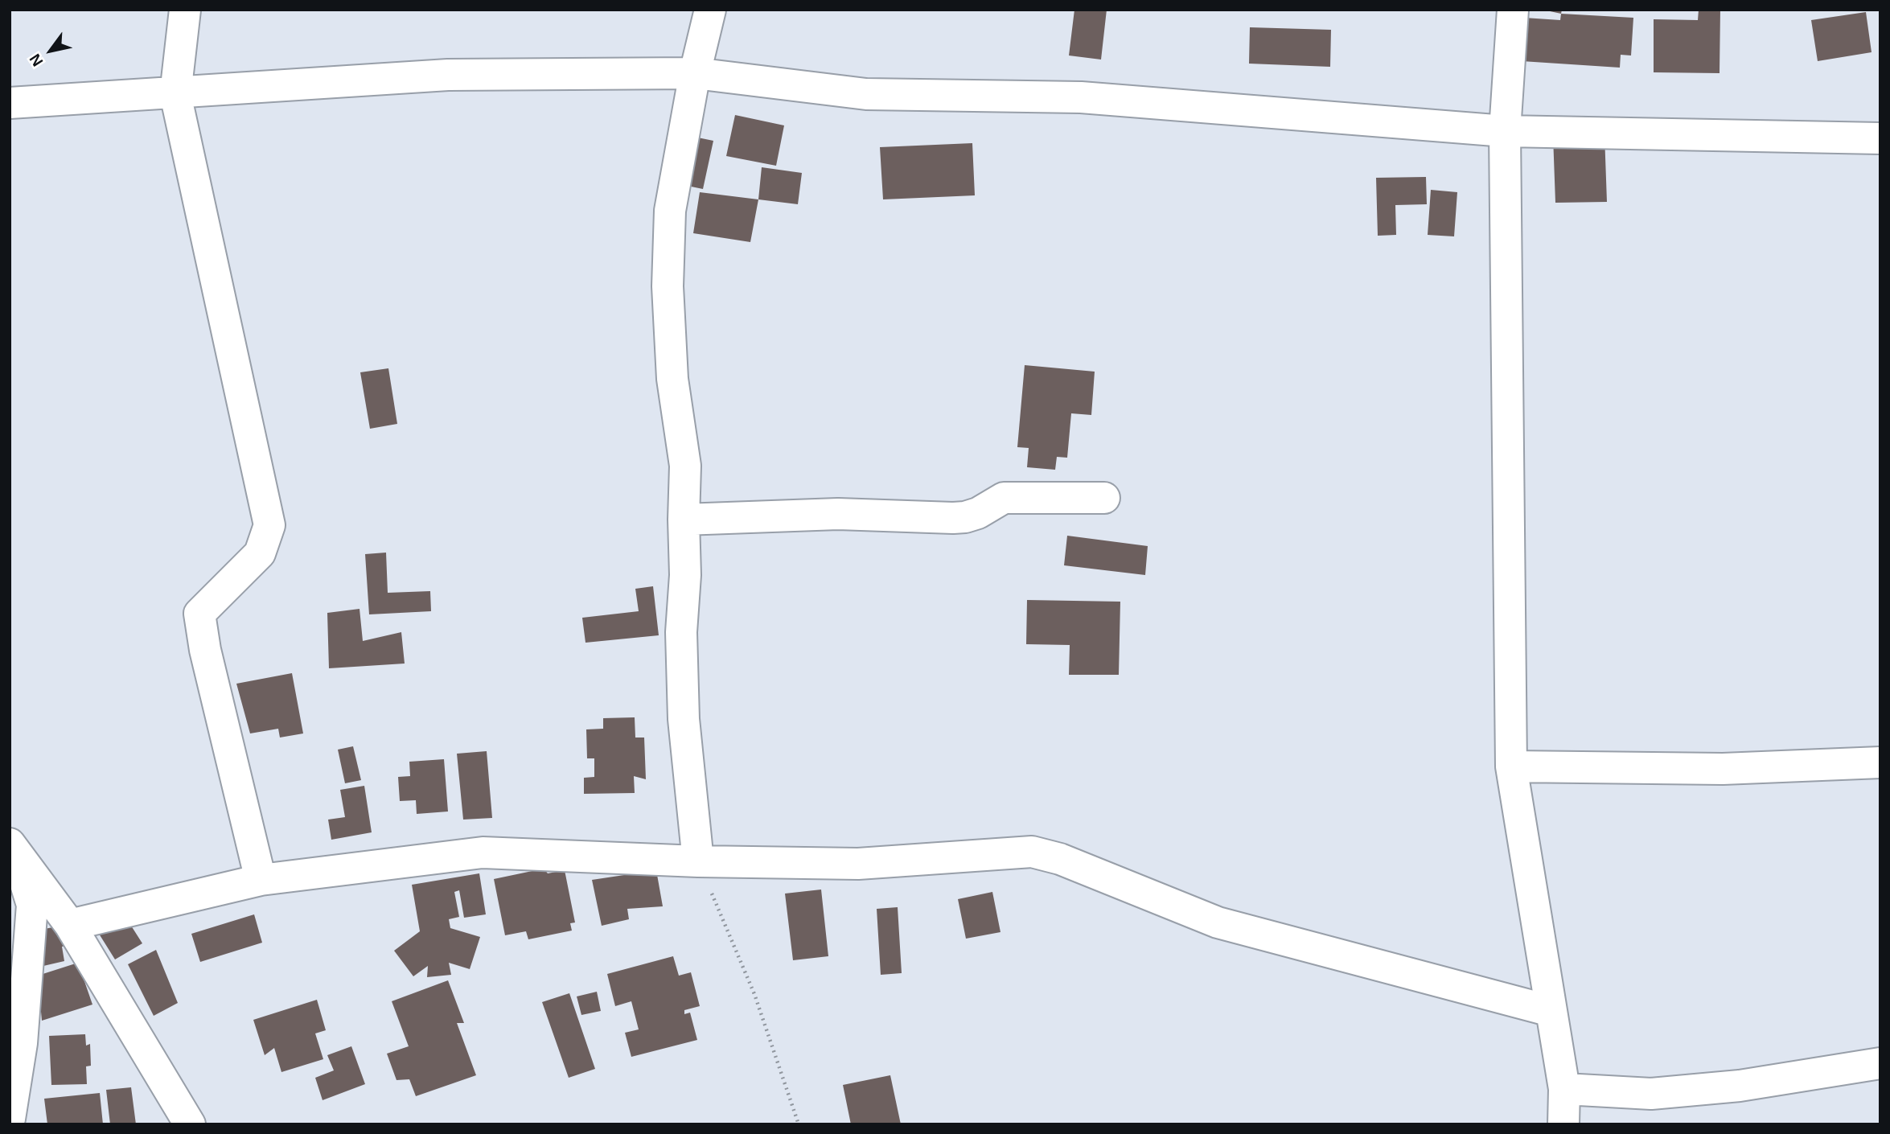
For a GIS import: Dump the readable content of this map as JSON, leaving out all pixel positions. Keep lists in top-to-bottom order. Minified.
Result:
{"north":"bottom left"}
